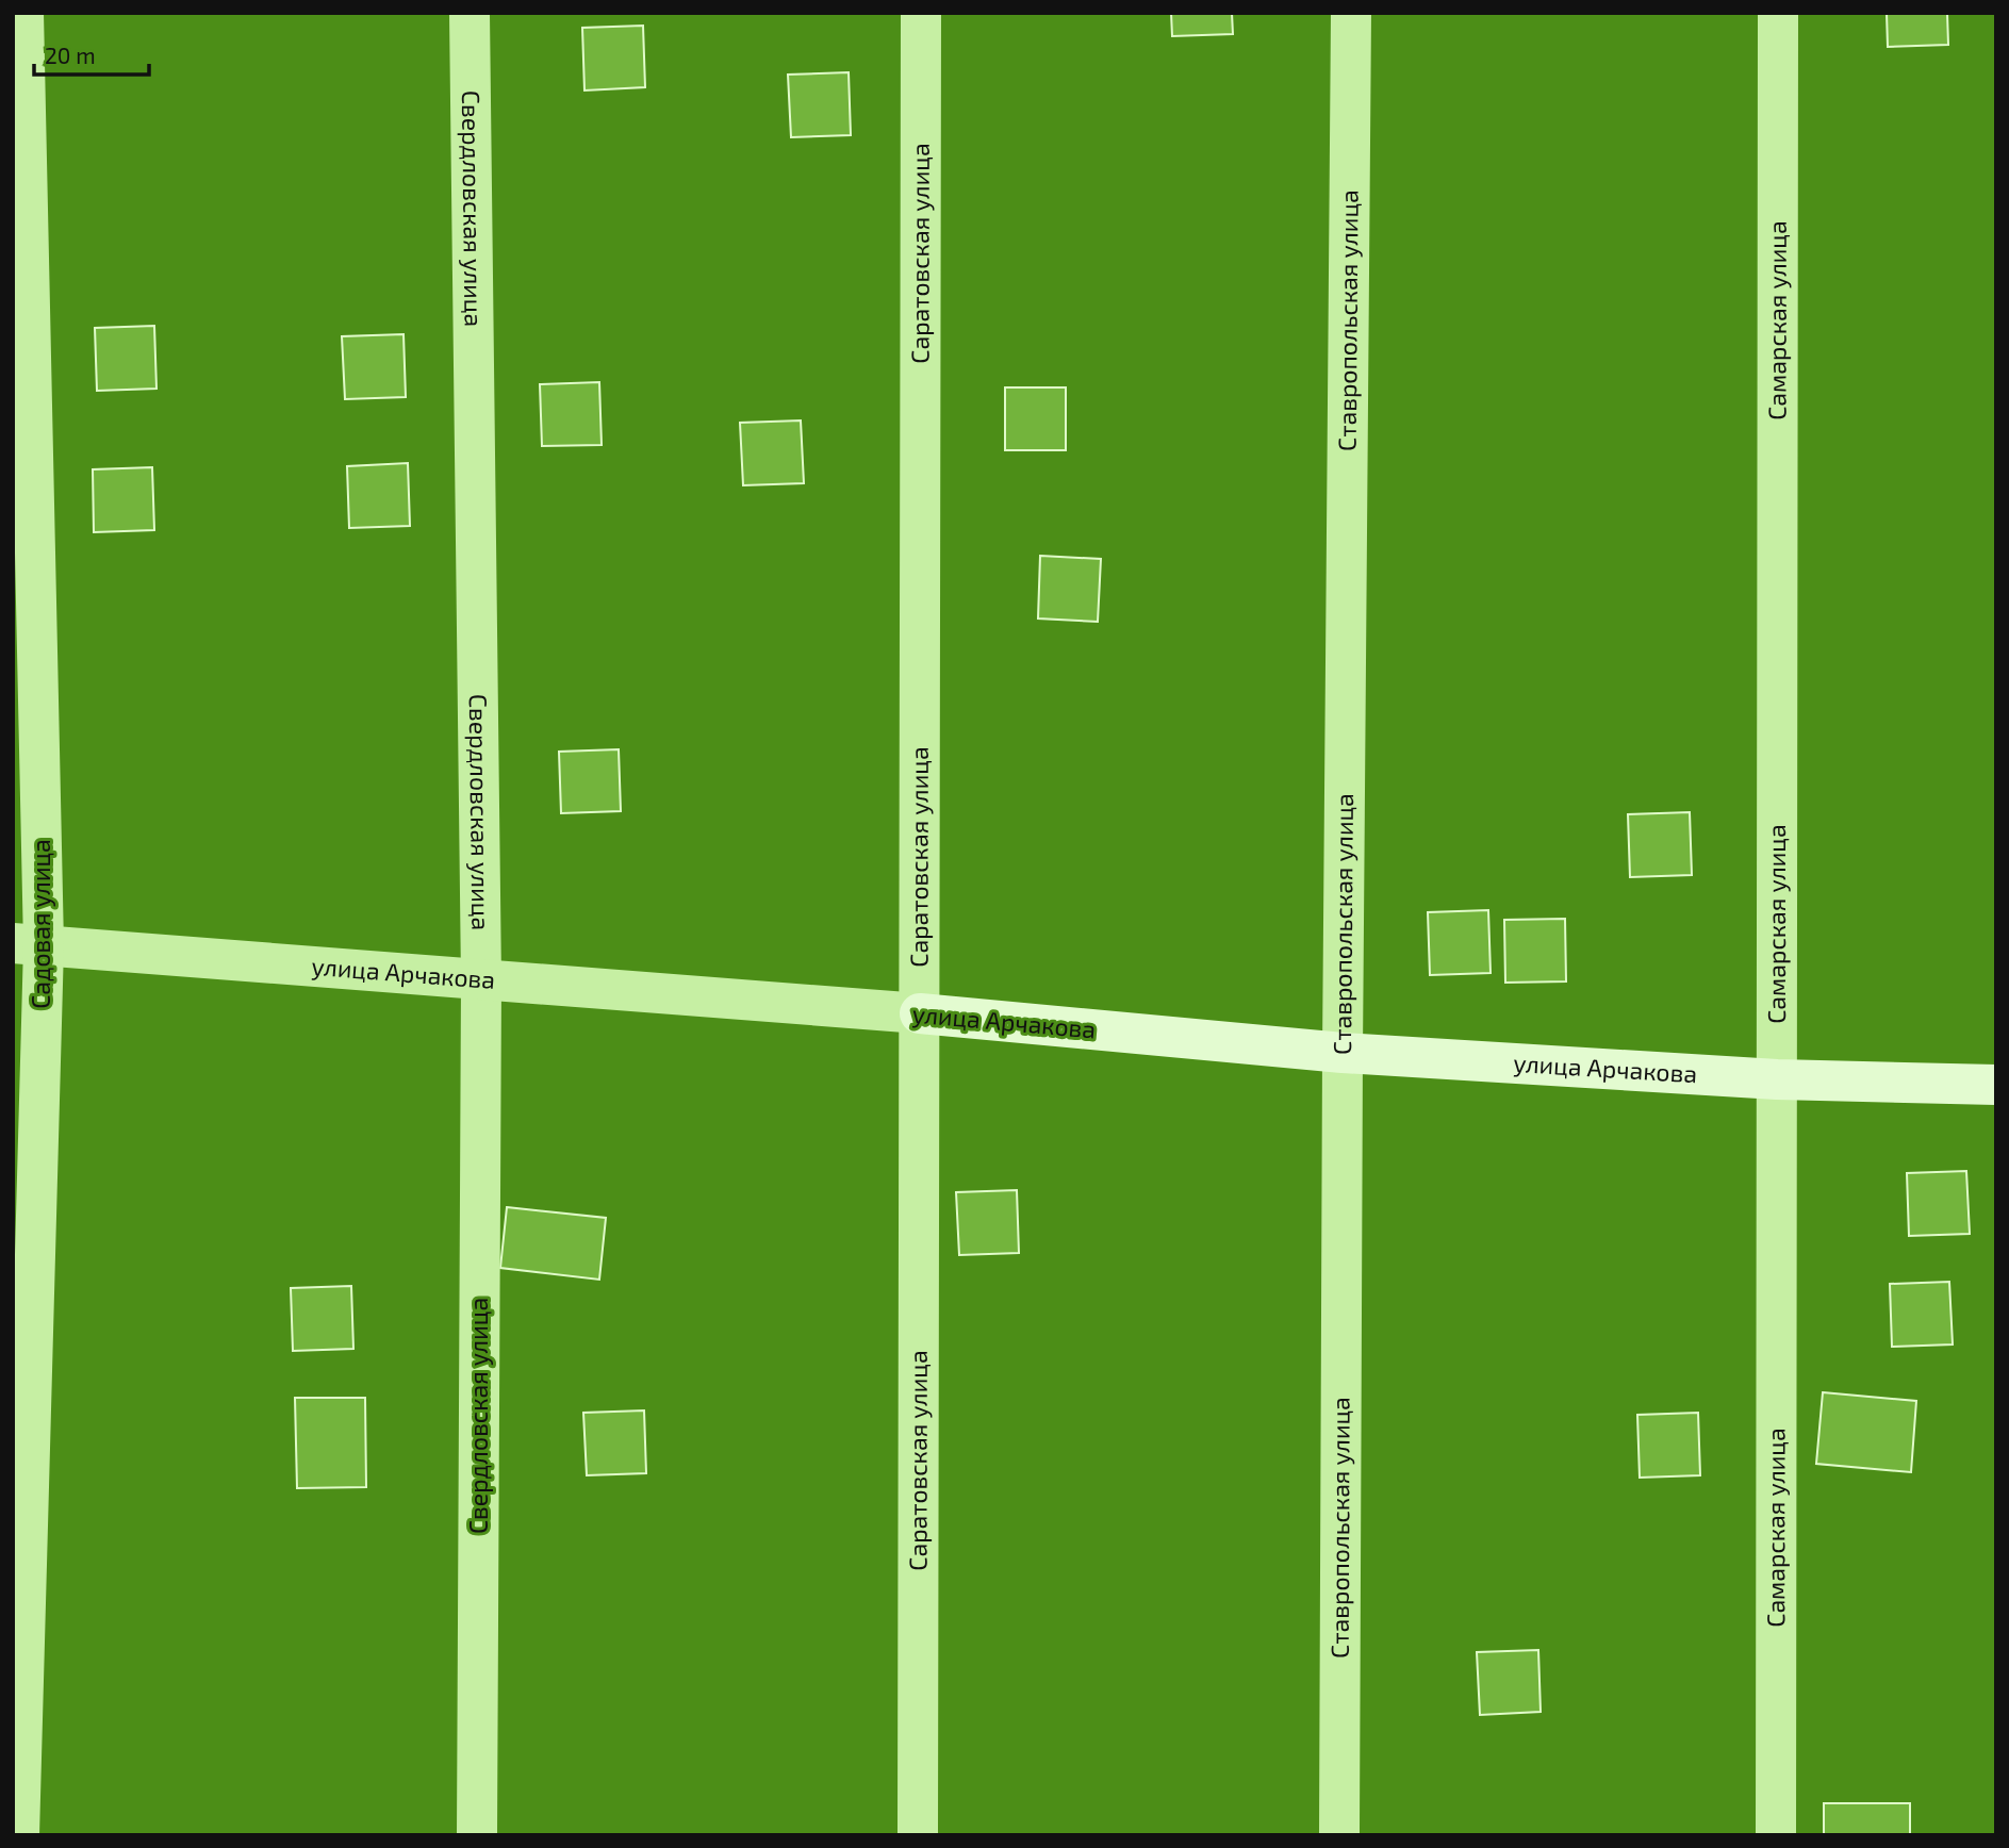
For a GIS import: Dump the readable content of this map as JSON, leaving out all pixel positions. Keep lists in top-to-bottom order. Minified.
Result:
{"streets":{"street":["Свердловская улица","Саратовская улица","Ставропольская улица","Самарская улица","Садовая улица","улица Арчакова"]},"crossings":[["Свердловская улица","улица Арчакова"],["Саратовская улица","улица Арчакова"],["Ставропольская улица","улица Арчакова"],["Самарская улица","улица Арчакова"],["Садовая улица","улица Арчакова"]],"scale_bar":"20 m"}
